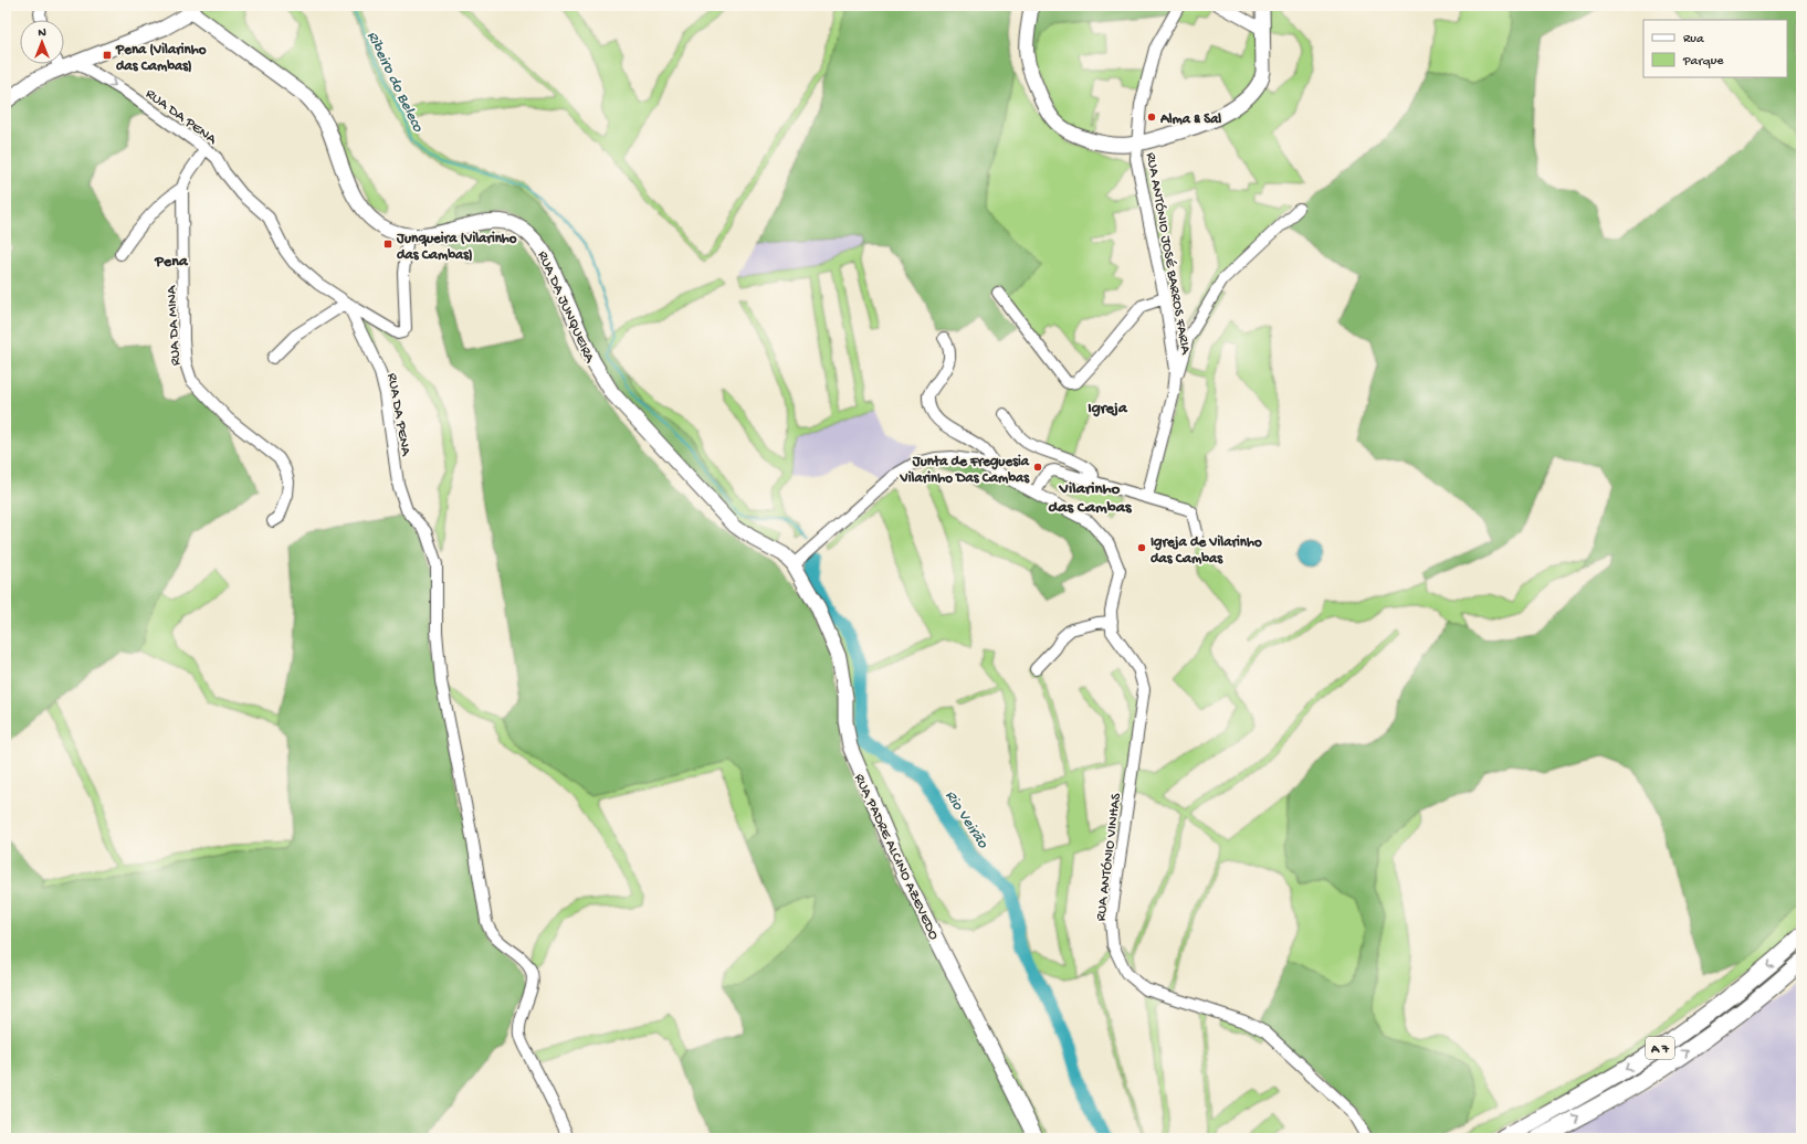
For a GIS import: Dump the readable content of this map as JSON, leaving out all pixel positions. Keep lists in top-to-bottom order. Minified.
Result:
{"streets":{"highway":["A 7"],"main road":["RUA DA JUNQUEIRA","RUA PADRE ALCINO AZEVEDO"],"street":["RUA DA PENA","RUA ANTÓNIO JOSÉ BARROS FARIA","RUA DA MINA","RUA ANTÓNIO VINHAS"]},"crossings":[["RUA DA PENA","RUA DA JUNQUEIRA"],["RUA DA JUNQUEIRA","RUA PADRE ALCINO AZEVEDO"],["RUA DA JUNQUEIRA","RUA ANTÓNIO VINHAS"],["RUA PADRE ALCINO AZEVEDO","RUA ANTÓNIO VINHAS"]],"districts":["Pena","Igreja","Vilarinho das Cambas"],"water":["Ribeiro do Beleco","Rio Veirão"],"places":{"transit":["Pena (Vilarinho das Cambas)","Junqueira (Vilarinho das Cambas)"],"other":["Alma & Sal","Junta de Freguesia Vilarinho Das Cambas","Igreja de Vilarinho das Cambas"]},"legend":["Rua","Parque"],"north":"top"}
